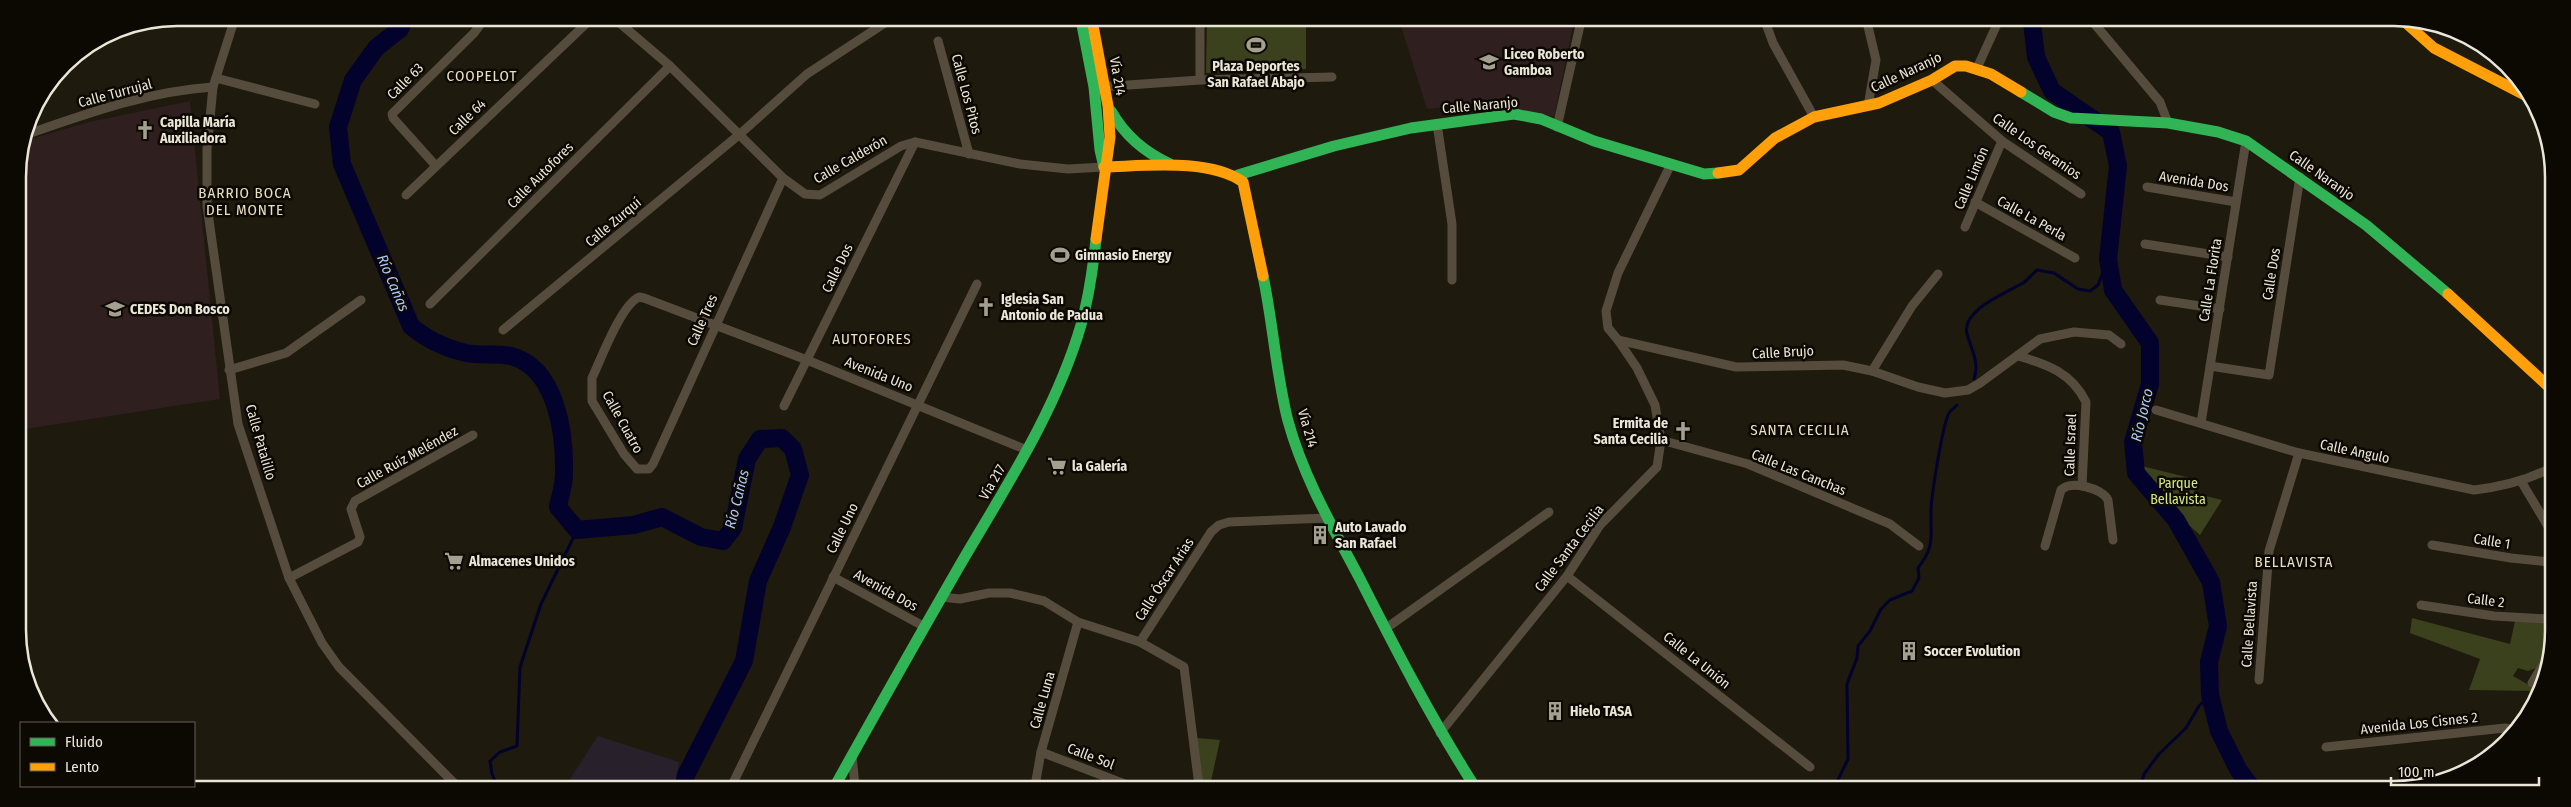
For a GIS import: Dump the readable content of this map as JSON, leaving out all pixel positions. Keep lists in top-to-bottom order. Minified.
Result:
{"streets":{"main road":["Calle Naranjo","Vía 214","Vía 217"],"street":["Calle 63","Calle Turrujal","Calle Los Pitos","Calle 64","Calle Los Geranios","Calle Calderón","Calle Autofores","Calle Limón","Avenida Dos","Calle La Perla","Calle Zurquí","Calle Dos","Calle La Florita","Calle Tres","Calle Brujo","Avenida Uno","Calle Cuatro","Calle Patalillo","Calle Israel","Calle Angulo","Calle Ruíz Meléndez","Calle Las Canchas","Calle Uno","Calle 1","Calle Santa Cecilia","Calle Óscar Arias","Calle 2","Calle Bellavista","Calle La Unión","Calle Luna","Avenida Los Cisnes 2","Calle Sol"]},"crossings":[["Calle Naranjo","Vía 214"],["Calle Naranjo","Calle Los Geranios"],["Calle Naranjo","Calle Dos"],["Calle Naranjo","Calle La Florita"],["Vía 214","Vía 217"],["Vía 214","Calle Santa Cecilia"],["Vía 214","Calle Óscar Arias"],["Calle 63","Calle 64"],["Calle Turrujal","Calle Patalillo"],["Calle Los Geranios","Calle Limón"],["Calle Calderón","Calle Autofores"],["Calle Calderón","Calle Zurquí"],["Calle Calderón","Calle Dos"],["Calle Calderón","Calle Tres"],["Calle Limón","Calle La Perla"],["Avenida Dos","Calle La Florita"],["Avenida Dos","Vía 217"],["Avenida Dos","Calle Uno"],["Calle Dos","Calle La Florita"],["Calle Dos","Avenida Uno"],["Calle La Florita","Calle Angulo"],["Calle Tres","Avenida Uno"],["Calle Tres","Calle Cuatro"],["Calle Brujo","Calle Israel"],["Calle Brujo","Calle Santa Cecilia"],["Avenida Uno","Calle Cuatro"],["Avenida Uno","Vía 217"],["Avenida Uno","Calle Uno"],["Calle Patalillo","Calle Ruíz Meléndez"],["Calle Angulo","Calle Bellavista"],["Calle Las Canchas","Calle Santa Cecilia"],["Vía 217","Calle Óscar Arias"],["Calle Santa Cecilia","Calle La Unión"],["Calle Óscar Arias","Calle Luna"],["Calle Luna","Calle Sol"]],"districts":["COOPELOT","BARRIO BOCA DEL MONTE","AUTOFORES","SANTA CECILIA","BELLAVISTA"],"water":["Río Cañas","Río Jorco"],"parks":["Parque Bellavista"],"places":{"sports":["Plaza Deportes San Rafael Abajo","Gimnasio Energy"],"school or university":["Liceo Roberto Gamboa","CEDES Don Bosco"],"church":["Capilla María Auxiliadora","Iglesia San Antonio de Padua","Ermita de Santa Cecilia"],"supermarket":["la Galería","Almacenes Unidos"],"building":["Auto Lavado San Rafael","Soccer Evolution","Hielo TASA"]},"legend":["Fluido","Lento"],"scale_bar":"100 m"}
